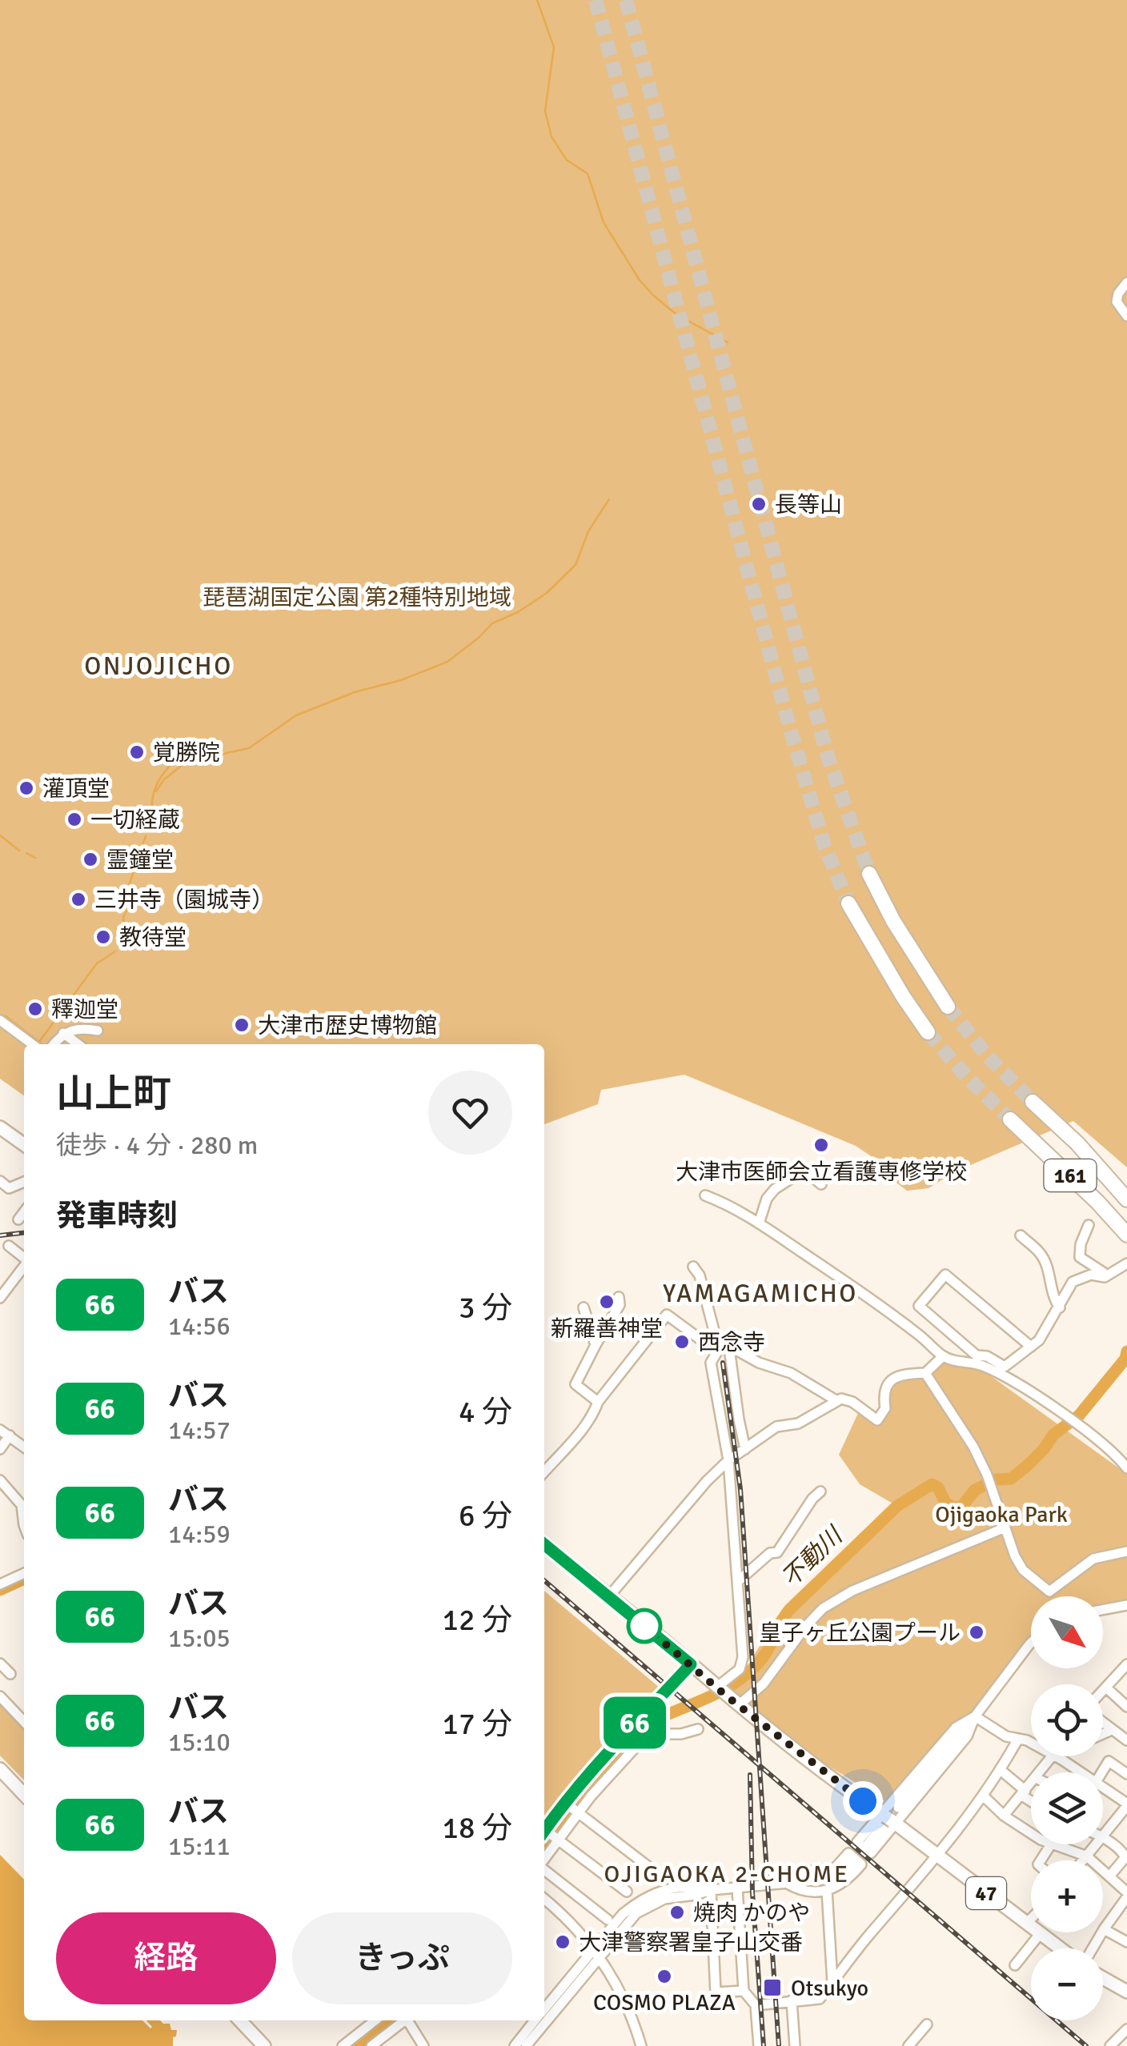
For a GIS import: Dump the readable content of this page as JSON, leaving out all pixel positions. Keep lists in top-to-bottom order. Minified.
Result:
{"streets":{"highway":["161"],"main road":["47"]},"districts":["ONJOJICHO","YAMAGAMICHO","OJIGAOKA 2-CHOME"],"water":["不動川"],"parks":["琵琶湖国定公園 第2種特別地域","Ojigaoka Park"],"places":{"other":["長等山","覚勝院","灌頂堂","一切経蔵","霊鐘堂","三井寺（園城寺）","教待堂","釋迦堂","大津市歴史博物館","大津市医師会立看護専修学校","新羅善神堂","西念寺","皇子ヶ丘公園プール","焼肉 かのや","大津警察署皇子山交番","COSMO PLAZA"],"transit":["Otsukyo"]},"lines":["bus line 66"],"north":"bottom right","page":{"on_map":"66","heading":[["山上町","徒歩 · 4 分 · 280 m"],"発車時刻"],"list":[{"mark":"66","name":"バス","note":"14:56","value":"3 分"},{"mark":"66","name":"バス","note":"14:57","value":"4 分"},{"mark":"66","name":"バス","note":"14:59","value":"6 分"},{"mark":"66","name":"バス","note":"15:05","value":"12 分"},{"mark":"66","name":"バス","note":"15:10","value":"17 分"},{"mark":"66","name":"バス","note":"15:11","value":"18 分"}],"map_buttons":["+","−"],"buttons":["経路","きっぷ"]}}
